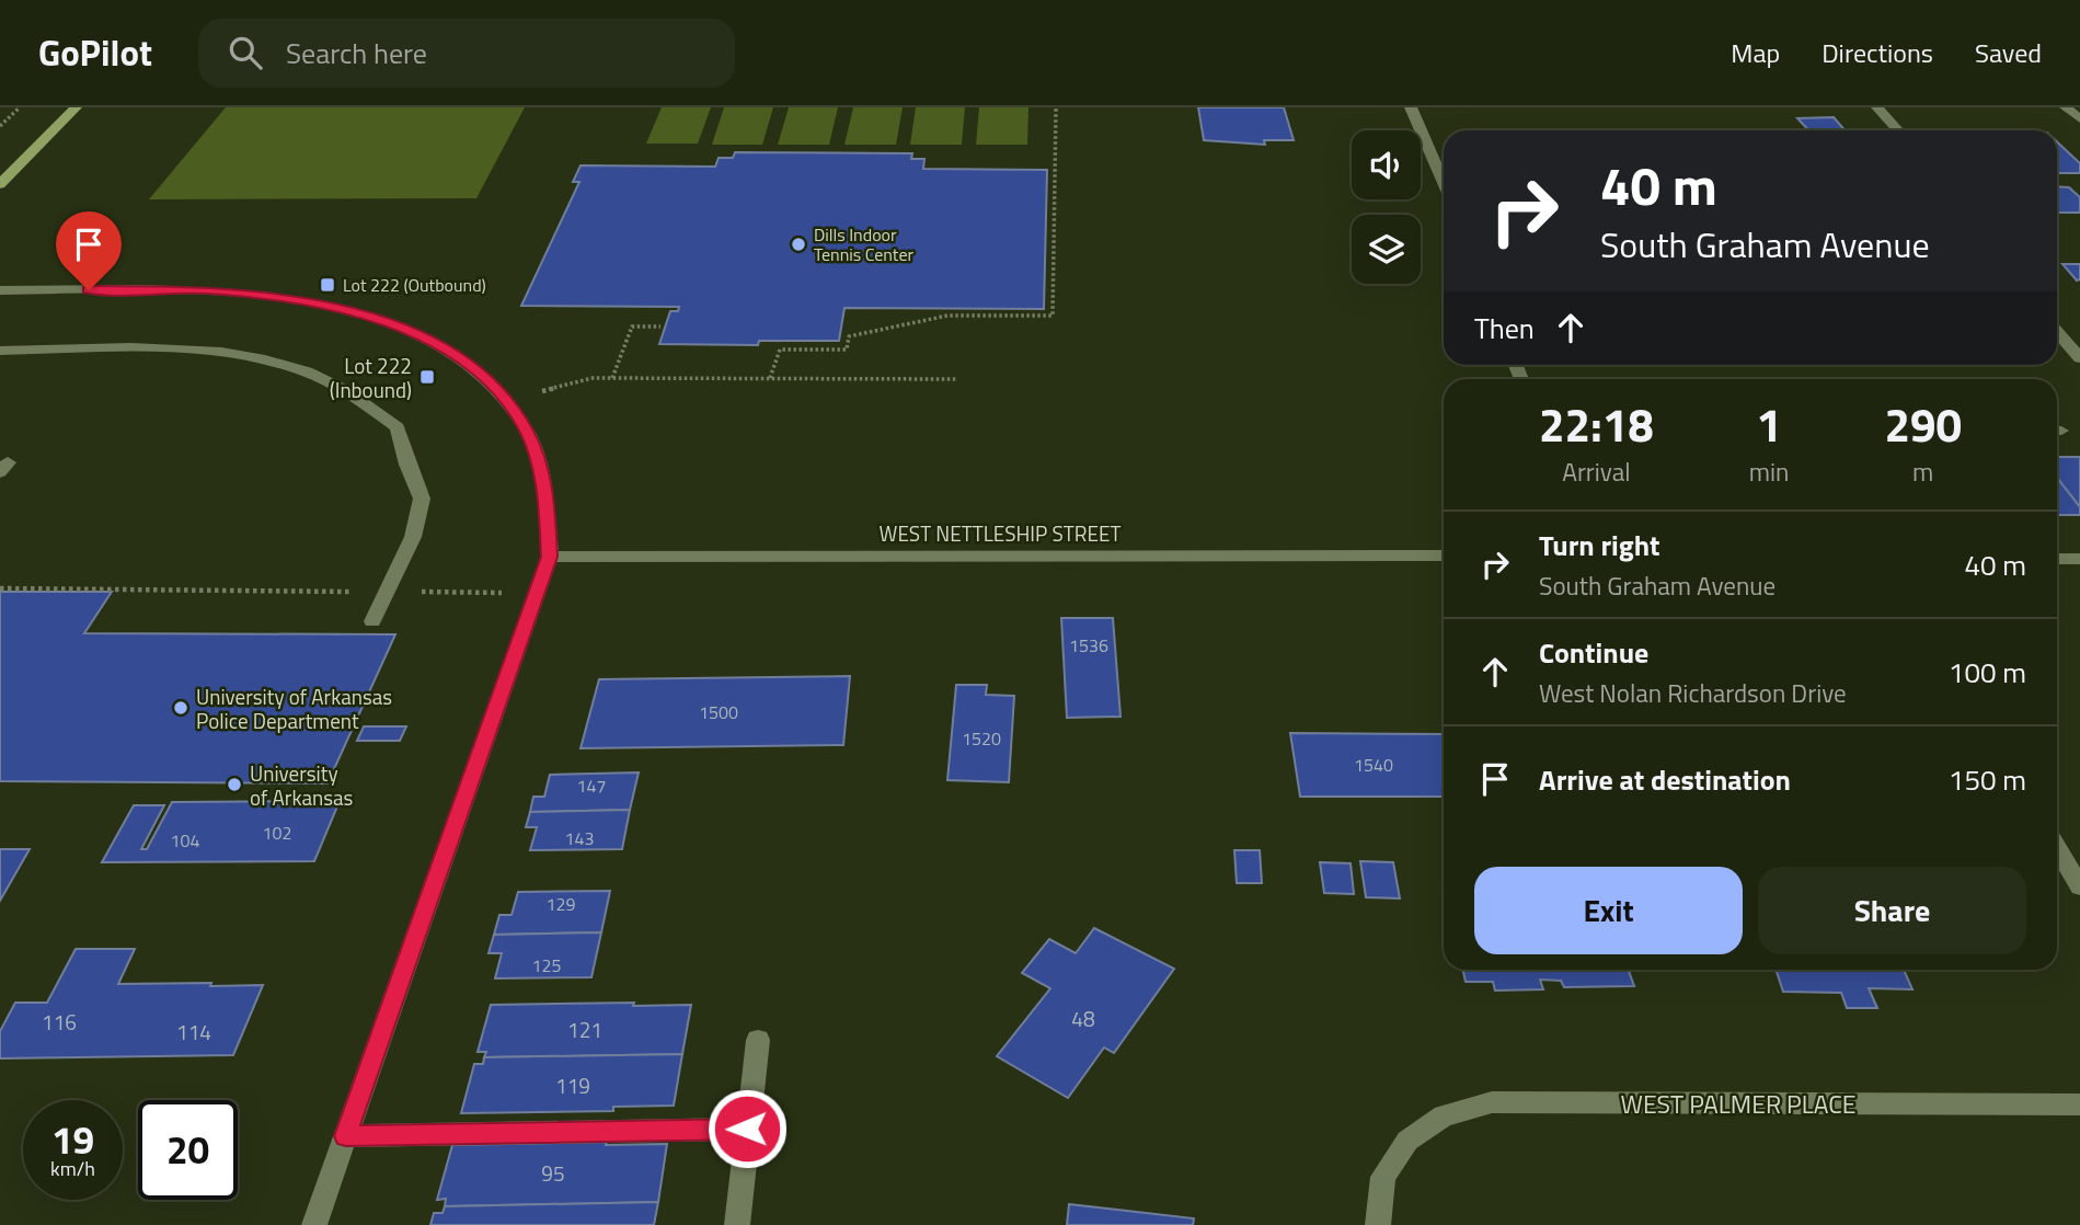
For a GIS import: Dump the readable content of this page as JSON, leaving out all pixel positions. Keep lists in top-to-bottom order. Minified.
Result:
{"streets":{"street":["WEST NETTLESHIP STREET","WEST PALMER PLACE"]},"places":{"other":["Dills Indoor Tennis Center","University of Arkansas Police Department","University of Arkansas"],"transit":["Lot 222 (Outbound)","Lot 222 (Inbound)"]},"house_numbers":["1536","1500","1520","1540","147","102","143","104","129","125","48","116","121","114","119","95"],"page":{"header":"GoPilot","search":"Search here","nav":["Map","Directions","Saved"],"turn":["40 m","South Graham Avenue"],"then":"Then","eta":["22:18","Arrival","1","min","290","m"],"list":[{"name":"Turn right","note":"South Graham Avenue","value":"40 m"},{"name":"Continue","note":"West Nolan Richardson Drive","value":"100 m"},{"name":"Arrive at destination","value":"150 m"}],"buttons":["Exit","Share"],"speed":"19 km/h","limit":"20"}}
